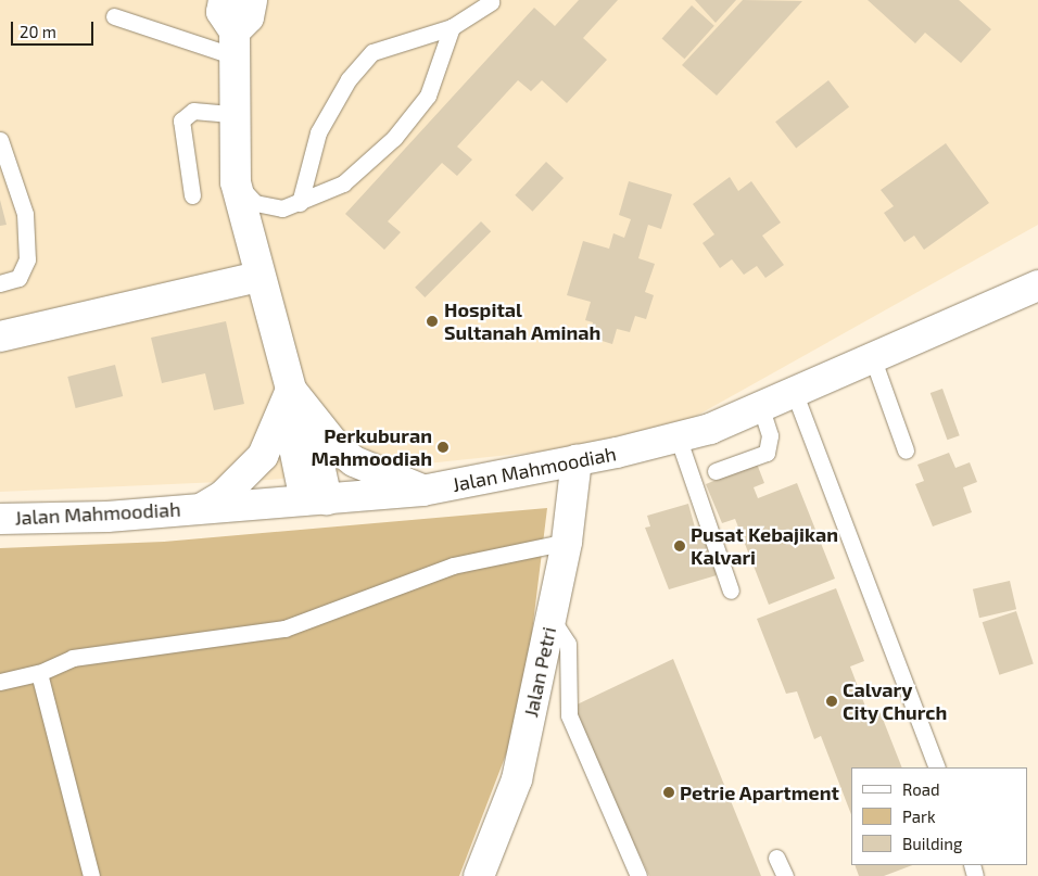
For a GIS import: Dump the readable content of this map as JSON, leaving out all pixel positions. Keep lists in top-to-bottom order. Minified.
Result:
{"streets":{"main road":["Jalan Mahmoodiah","Jalan Petri"]},"crossings":[["Jalan Mahmoodiah","Jalan Petri"]],"places":["Hospital Sultanah Aminah","Perkuburan Mahmoodiah","Pusat Kebajikan Kalvari","Calvary City Church","Petrie Apartment"],"legend":["Road","Park","Building"],"scale_bar":"20 m"}
